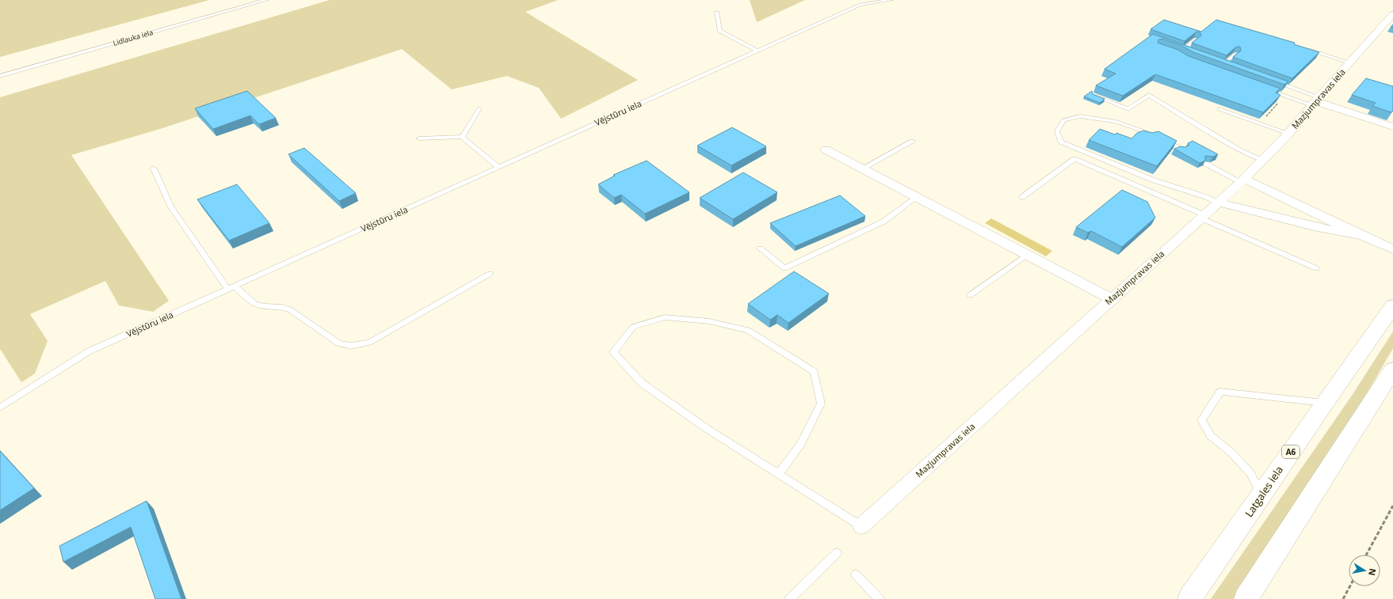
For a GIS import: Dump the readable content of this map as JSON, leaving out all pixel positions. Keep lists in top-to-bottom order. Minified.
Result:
{"streets":{"highway":["A6","Latgales iela"],"street":["Mazjumpravas iela"],"lane":["Lidlauka iela","Vējstūru iela"]},"north":"right"}
